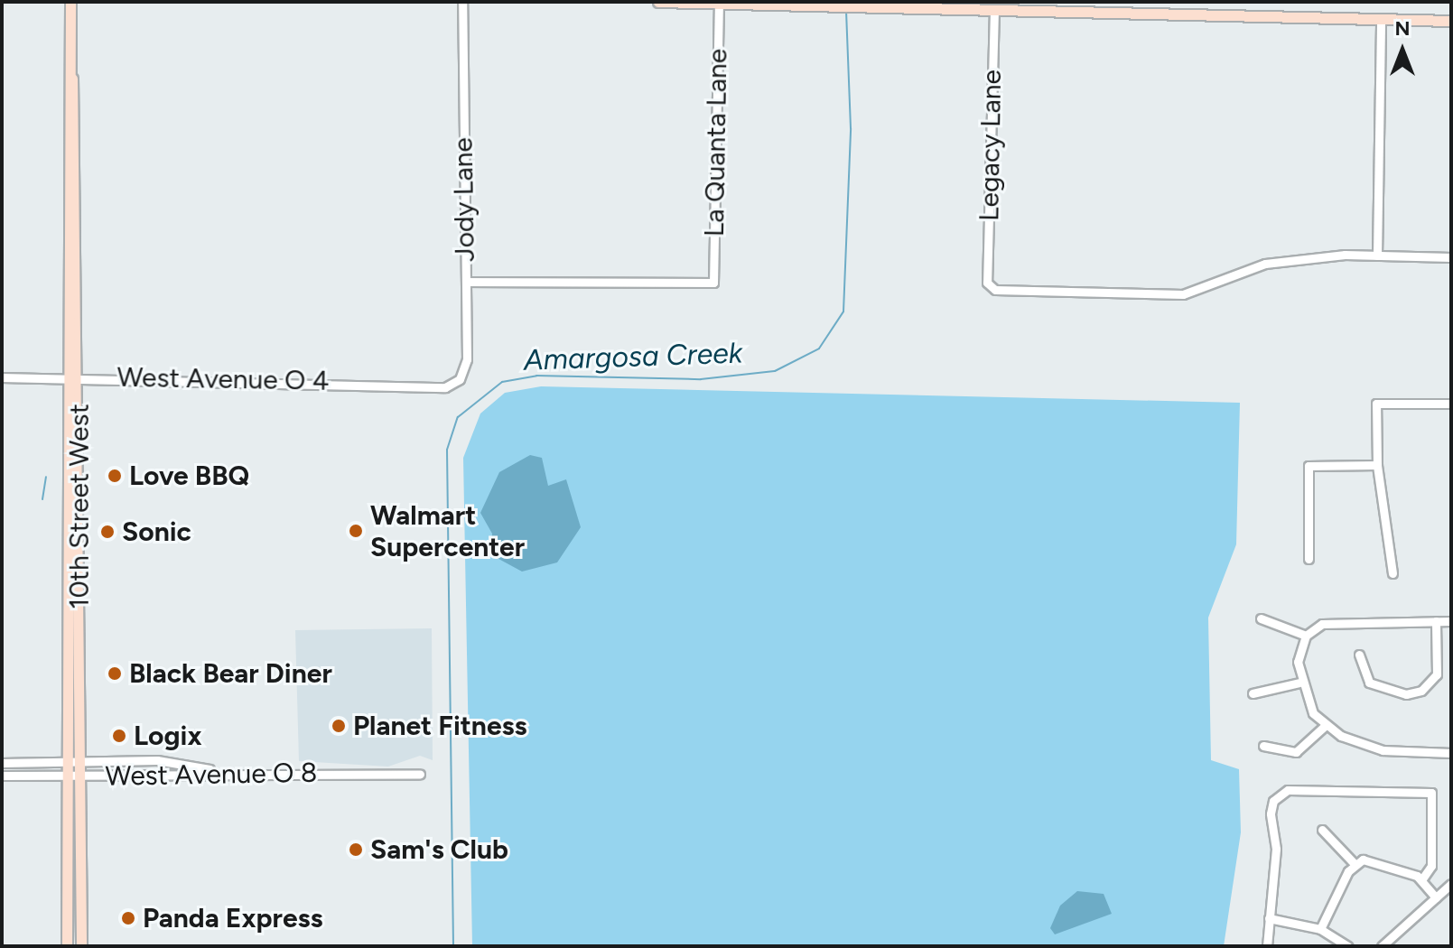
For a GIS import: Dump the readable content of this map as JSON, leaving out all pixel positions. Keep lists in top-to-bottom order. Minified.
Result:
{"streets":{"main road":["10th Street West"],"street":["La Quanta Lane","Legacy Lane","Jody Lane","West Avenue O 4","West Avenue O 8"]},"crossings":[["La Quanta Lane","Jody Lane"],["Jody Lane","West Avenue O 4"],["West Avenue O 4","10th Street West"],["10th Street West","West Avenue O 8"]],"water":["Amargosa Creek"],"places":["Love BBQ","Walmart Supercenter","Sonic","Black Bear Diner","Planet Fitness","Logix","Sam's Club","Panda Express"],"north":"top"}
